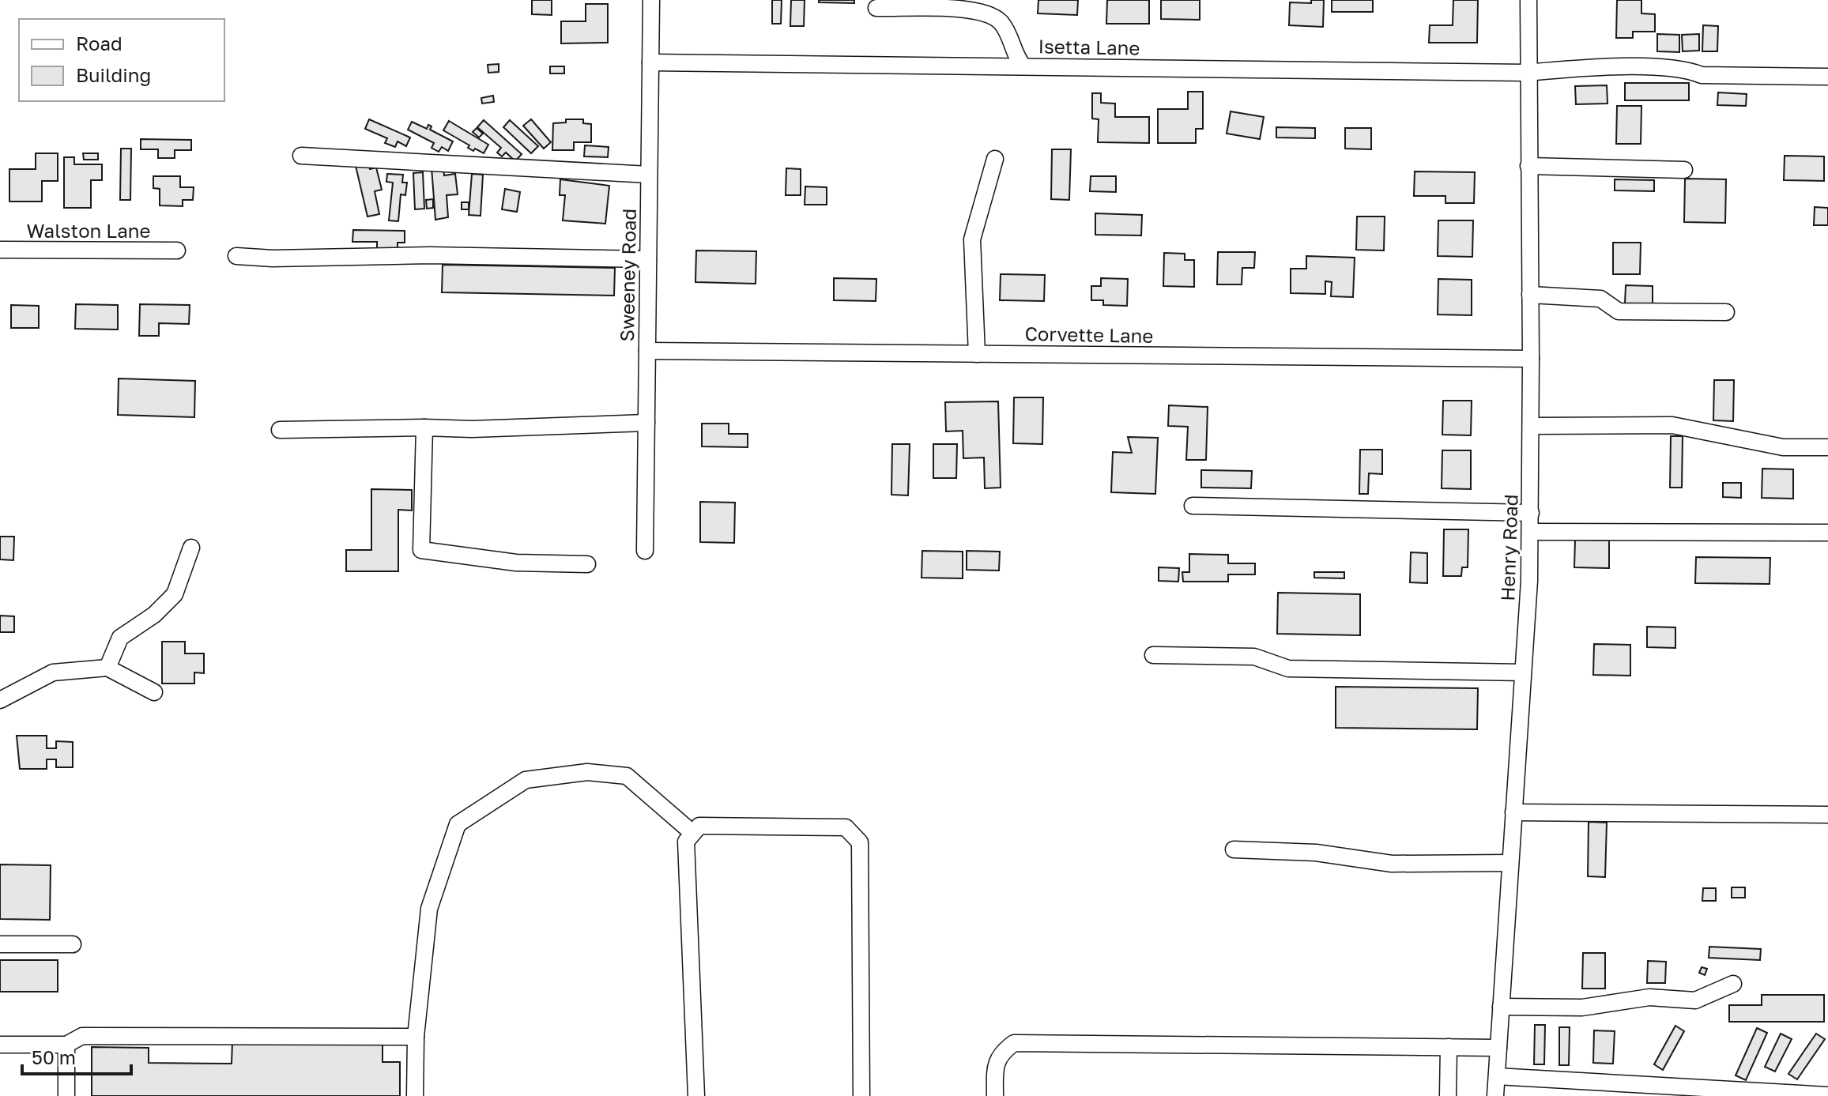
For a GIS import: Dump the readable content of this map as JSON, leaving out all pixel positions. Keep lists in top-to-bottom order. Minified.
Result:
{"streets":{"street":["Isetta Lane","Walston Lane","Sweeney Road","Corvette Lane","Henry Road"]},"crossings":[["Isetta Lane","Sweeney Road"],["Isetta Lane","Henry Road"],["Sweeney Road","Corvette Lane"],["Corvette Lane","Henry Road"]],"legend":["Road","Building"],"scale_bar":"50 m"}
